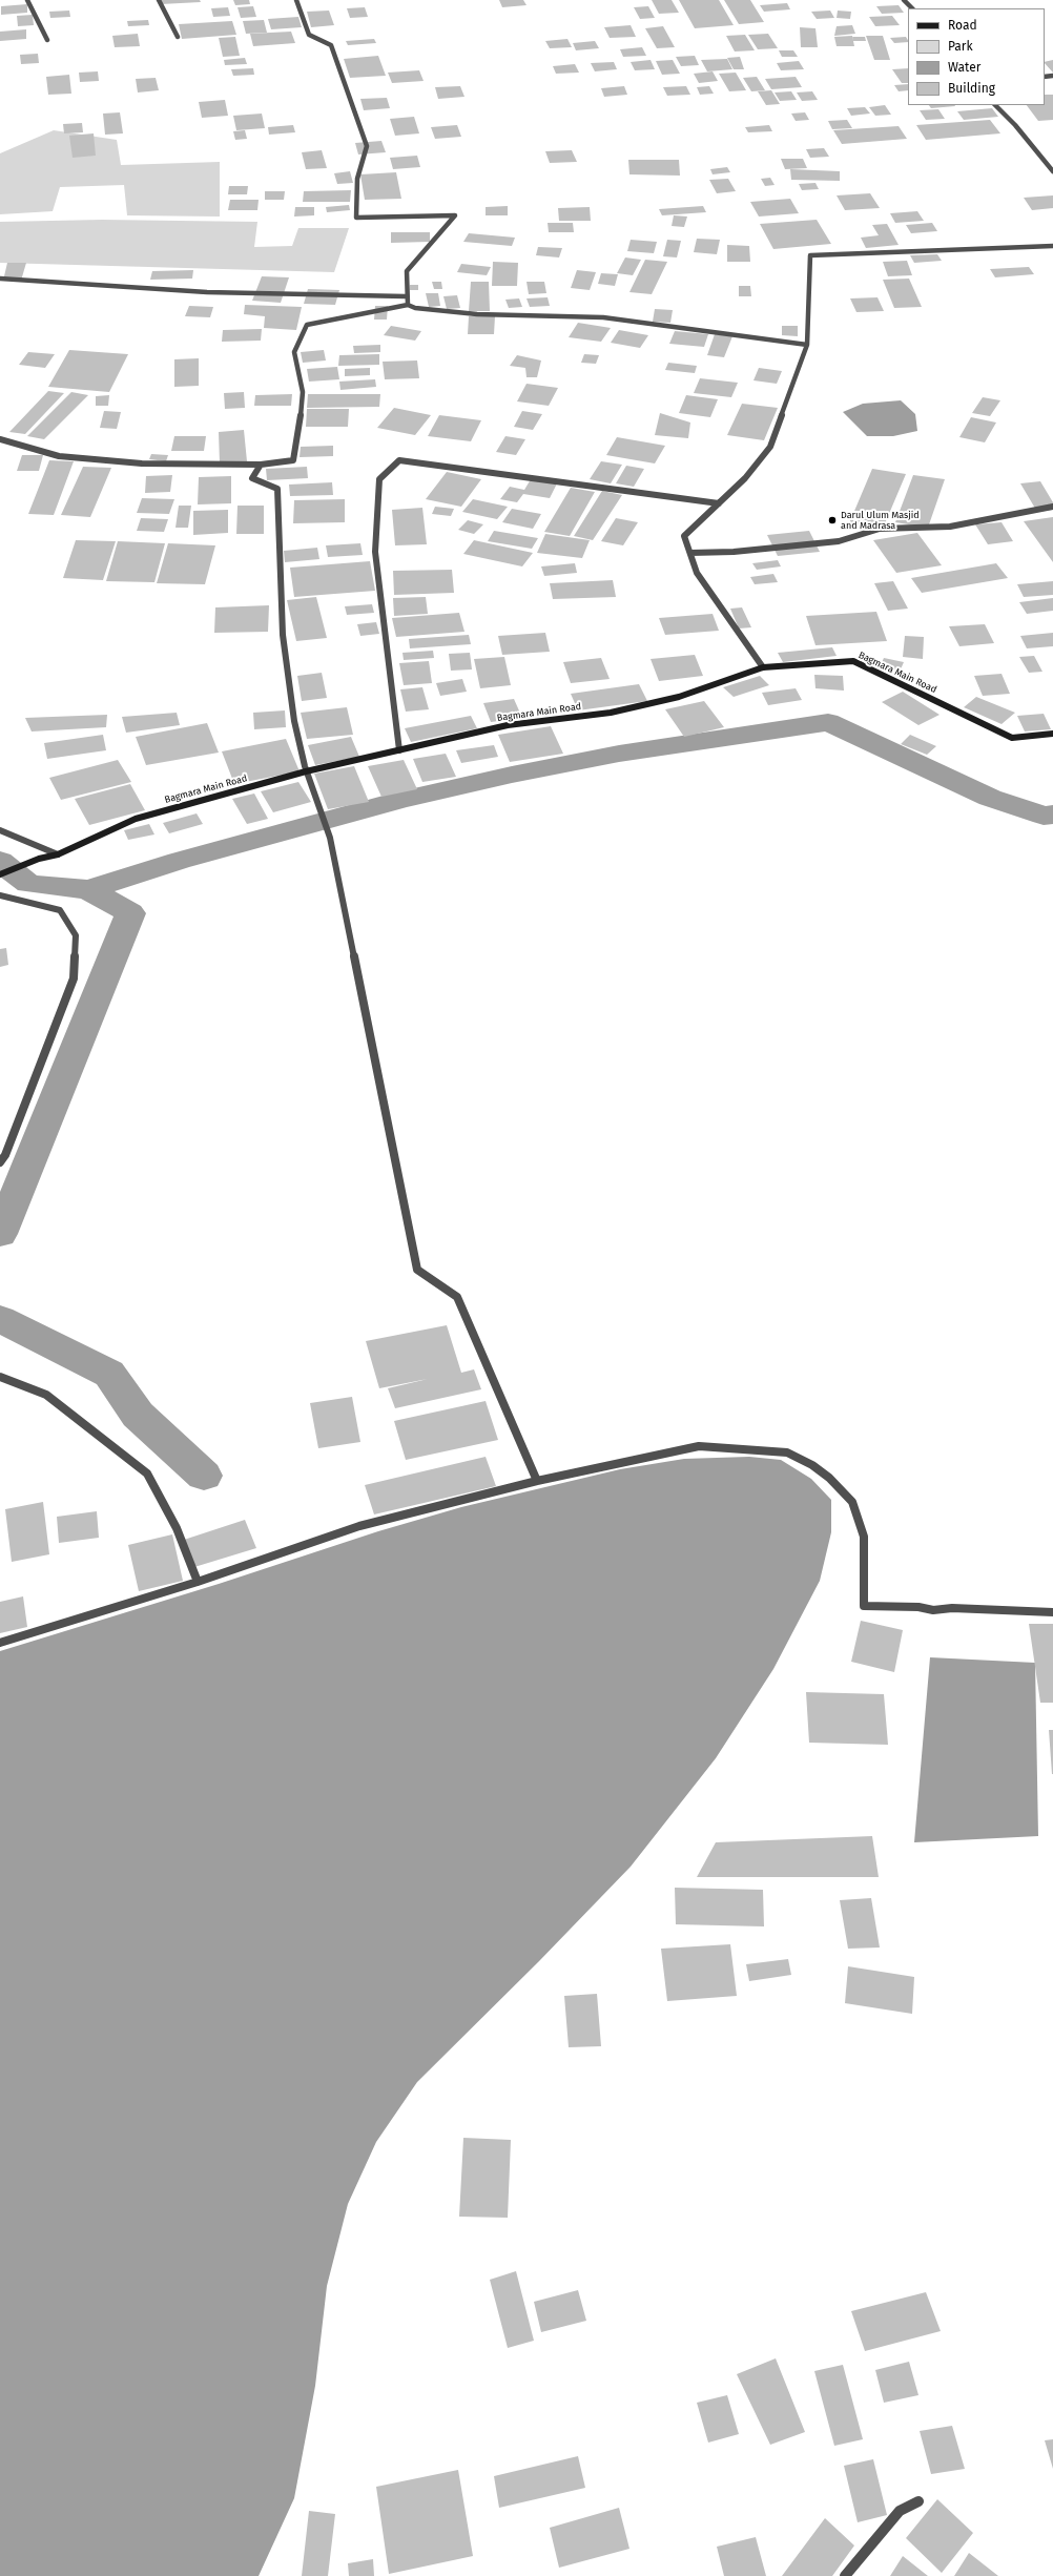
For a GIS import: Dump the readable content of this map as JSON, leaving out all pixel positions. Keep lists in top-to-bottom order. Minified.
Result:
{"streets":{"street":["Bagmara Main Road"]},"places":["Darul Ulum Masjid and Madrasa"],"legend":["Road","Park","Water","Building"]}
